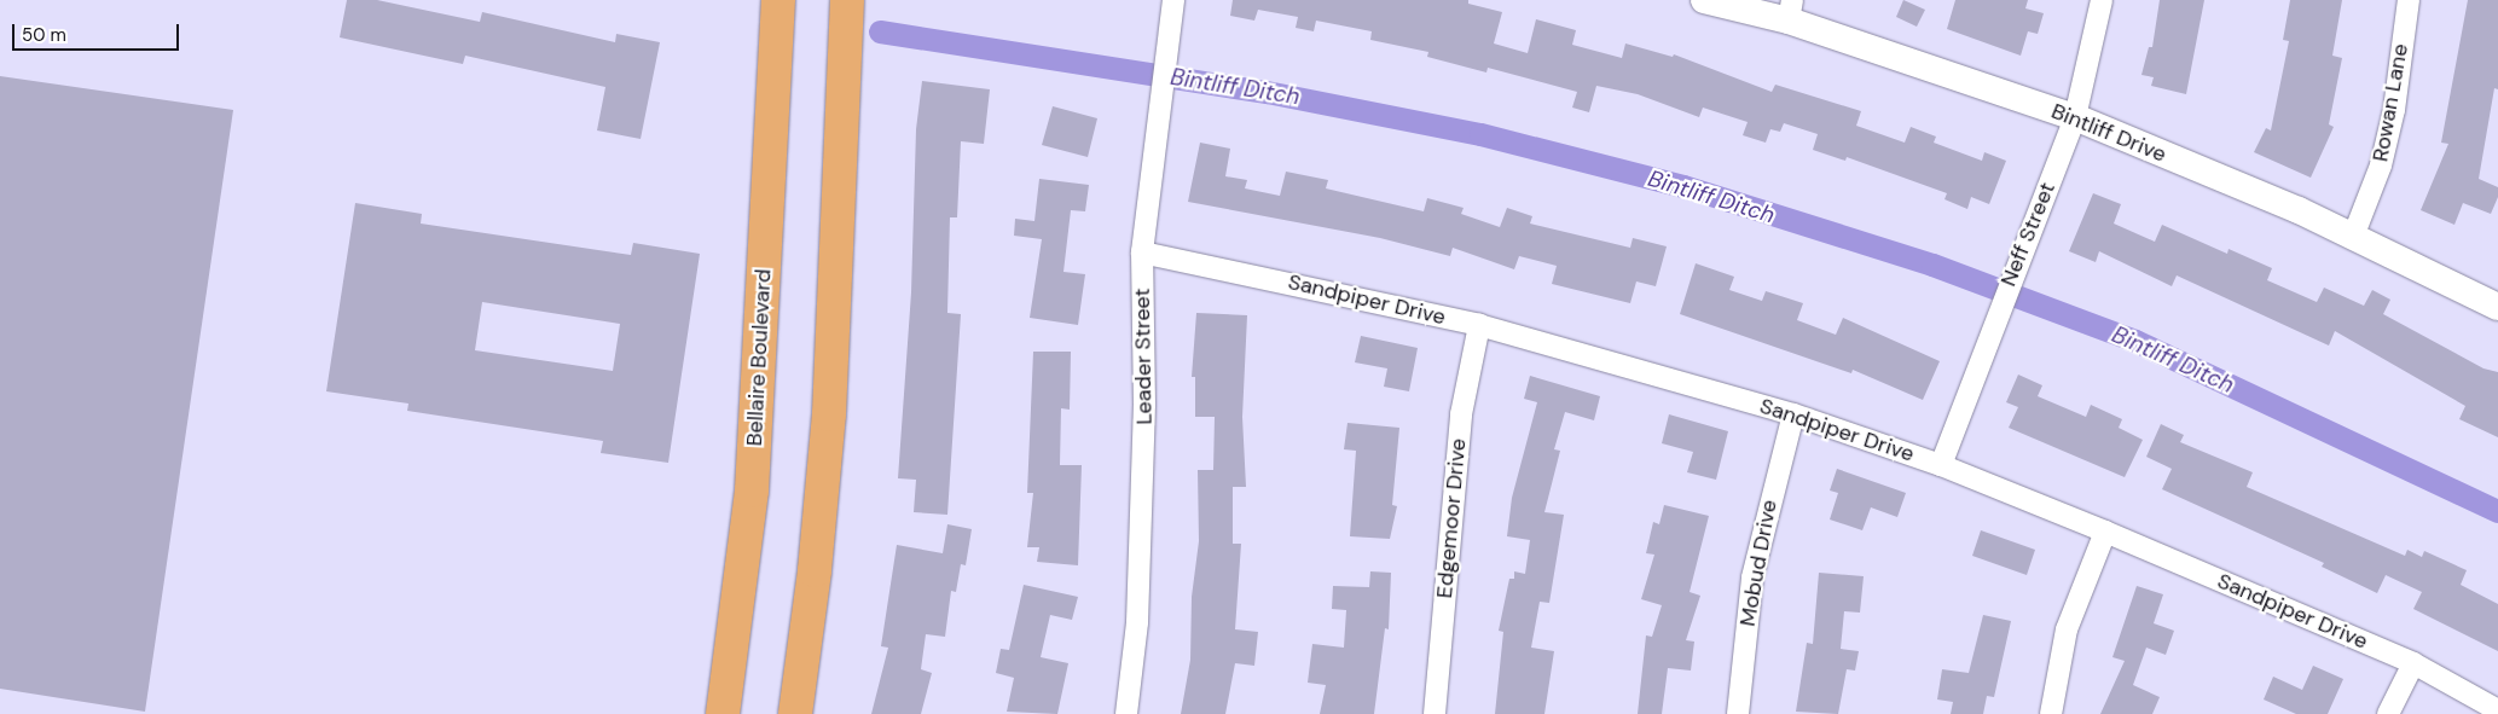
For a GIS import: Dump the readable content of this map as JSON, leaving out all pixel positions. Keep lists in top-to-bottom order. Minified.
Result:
{"streets":{"main road":["Bellaire Boulevard"],"street":["Rowan Lane","Bintliff Drive","Neff Street","Sandpiper Drive","Leader Street","Edgemoor Drive","Mobud Drive"]},"crossings":[["Rowan Lane","Bintliff Drive"],["Bintliff Drive","Neff Street"],["Neff Street","Sandpiper Drive"],["Sandpiper Drive","Leader Street"],["Sandpiper Drive","Edgemoor Drive"],["Sandpiper Drive","Mobud Drive"]],"water":["Bintliff Ditch"],"scale_bar":"50 m"}
